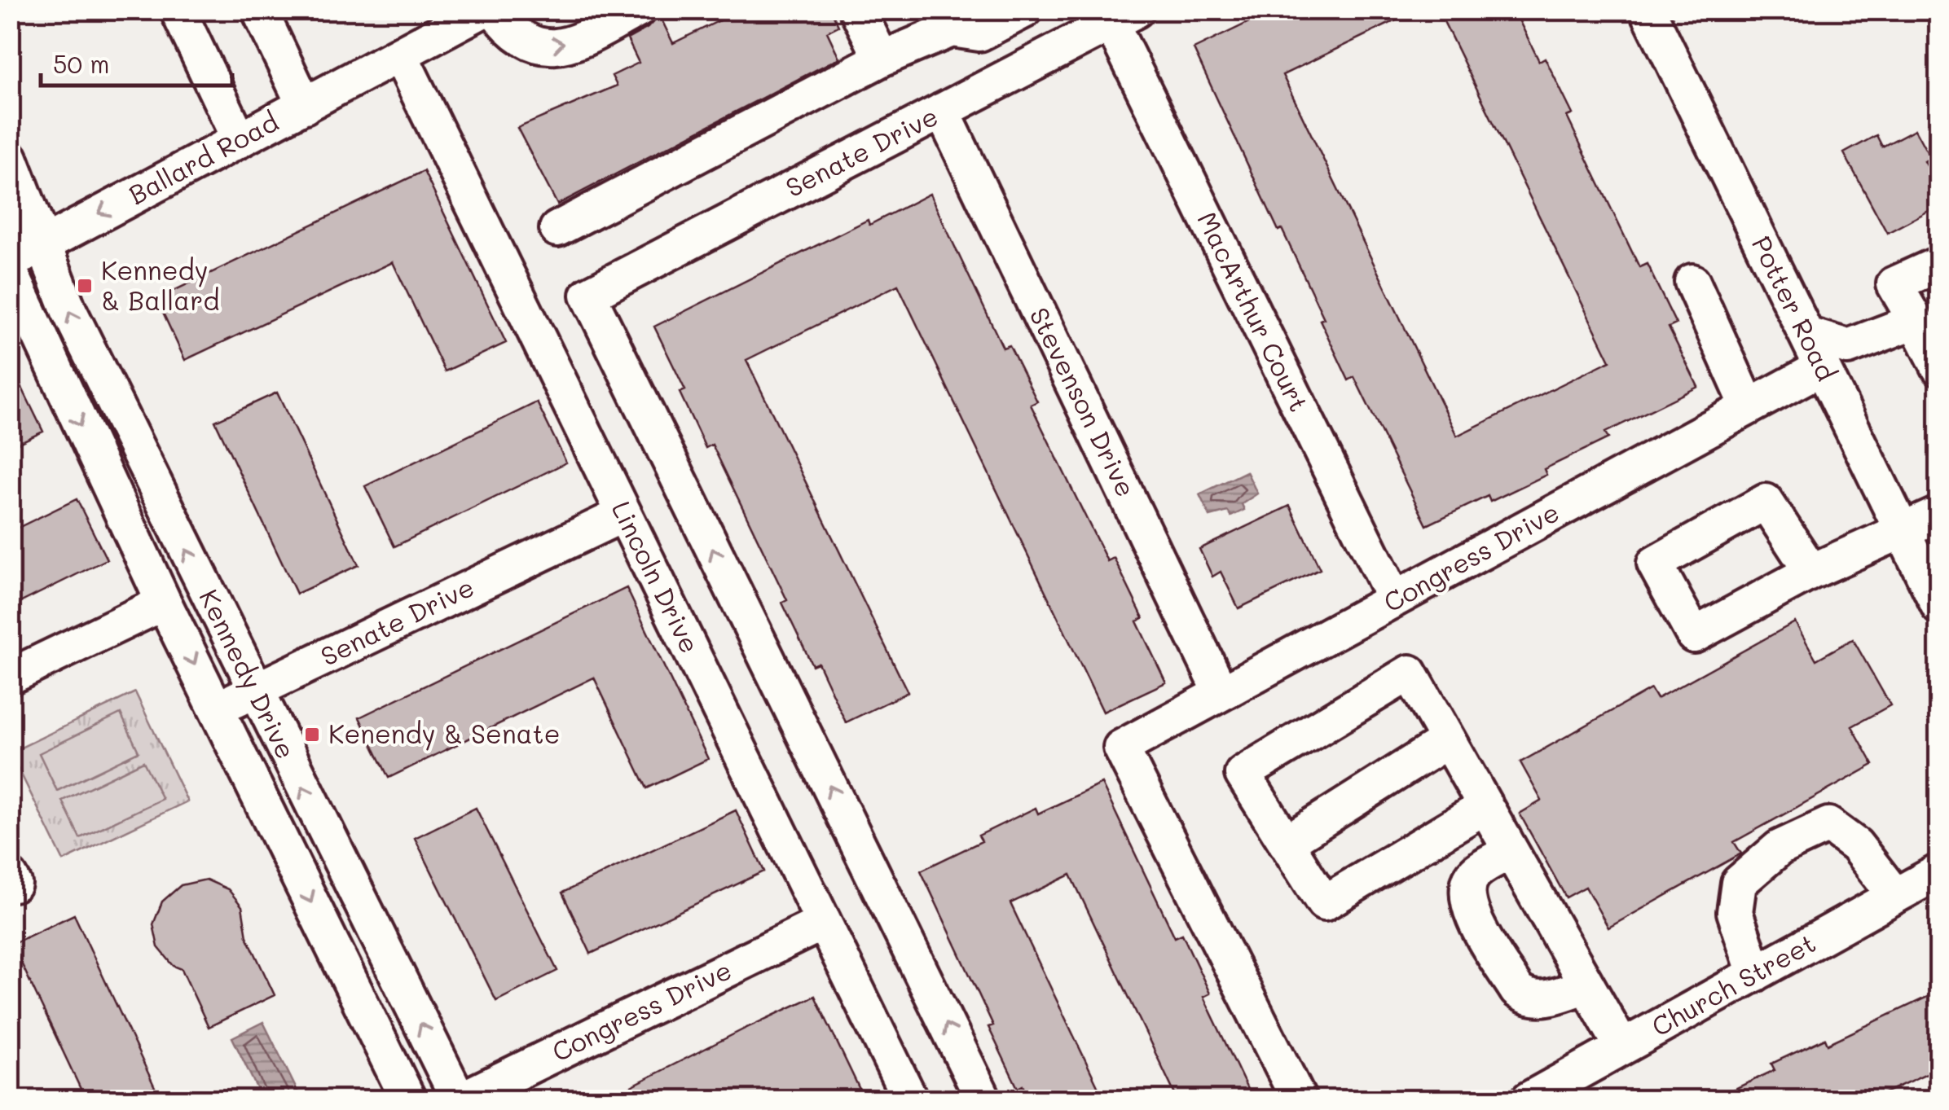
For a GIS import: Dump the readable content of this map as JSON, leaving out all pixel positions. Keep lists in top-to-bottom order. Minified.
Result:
{"streets":{"street":["Senate Drive","Ballard Road","Potter Road","MacArthur Court","Stevenson Drive","Congress Drive","Lincoln Drive","Kennedy Drive","Church Street"]},"crossings":[["Senate Drive","MacArthur Court"],["Senate Drive","Stevenson Drive"],["Senate Drive","Lincoln Drive"],["Senate Drive","Kennedy Drive"],["Ballard Road","Lincoln Drive"],["Ballard Road","Kennedy Drive"],["Potter Road","Congress Drive"],["MacArthur Court","Congress Drive"],["Stevenson Drive","Congress Drive"],["Congress Drive","Lincoln Drive"],["Congress Drive","Kennedy Drive"]],"one_way":["Ballard Road"],"places":{"transit":["Kennedy & Ballard","Kenendy & Senate"]},"scale_bar":"50 m"}
